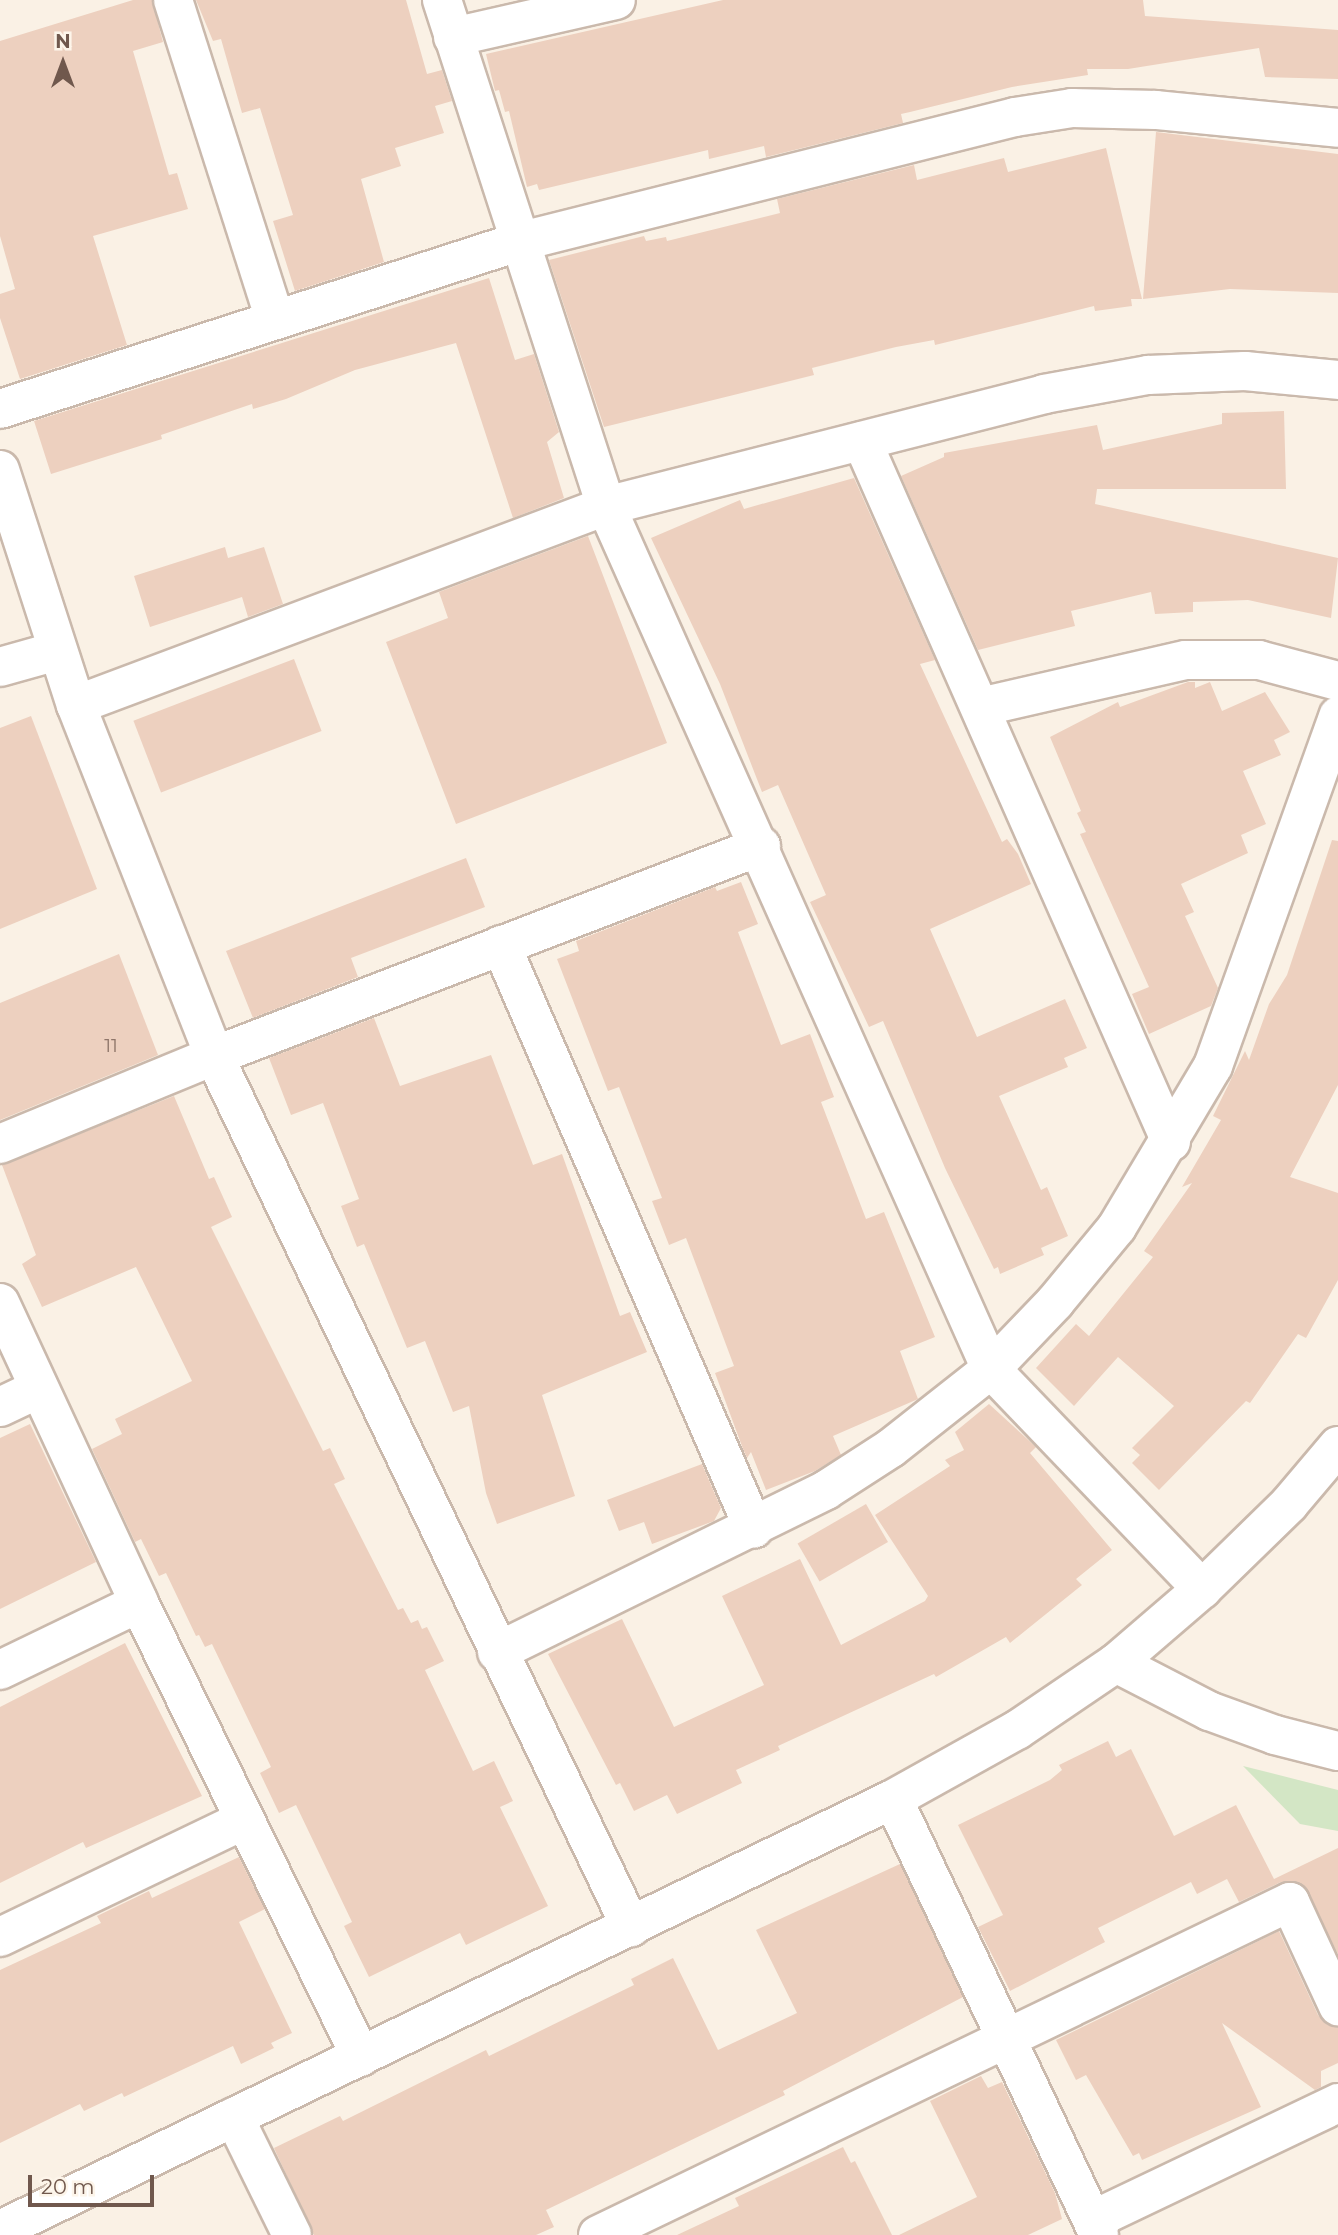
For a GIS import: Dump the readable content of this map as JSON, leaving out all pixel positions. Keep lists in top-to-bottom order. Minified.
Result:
{"house_numbers":["11"],"scale_bar":"20 m","north":"top"}
